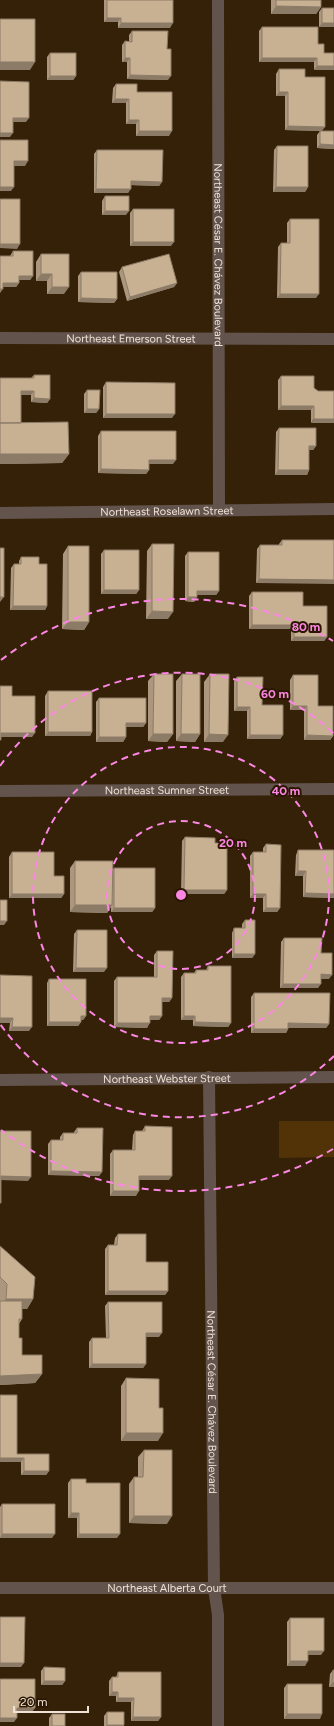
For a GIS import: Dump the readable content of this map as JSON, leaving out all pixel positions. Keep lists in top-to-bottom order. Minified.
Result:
{"streets":{"street":["Northeast César E. Chávez Boulevard","Northeast Emerson Street","Northeast Roselawn Street","Northeast Sumner Street","Northeast Webster Street","Northeast Alberta Court"]},"crossings":[["Northeast César E. Chávez Boulevard","Northeast Emerson Street"],["Northeast César E. Chávez Boulevard","Northeast Roselawn Street"],["Northeast César E. Chávez Boulevard","Northeast Webster Street"],["Northeast César E. Chávez Boulevard","Northeast Alberta Court"]],"scale_bar":"20 m","rings":["80 m","60 m","40 m","20 m"]}
